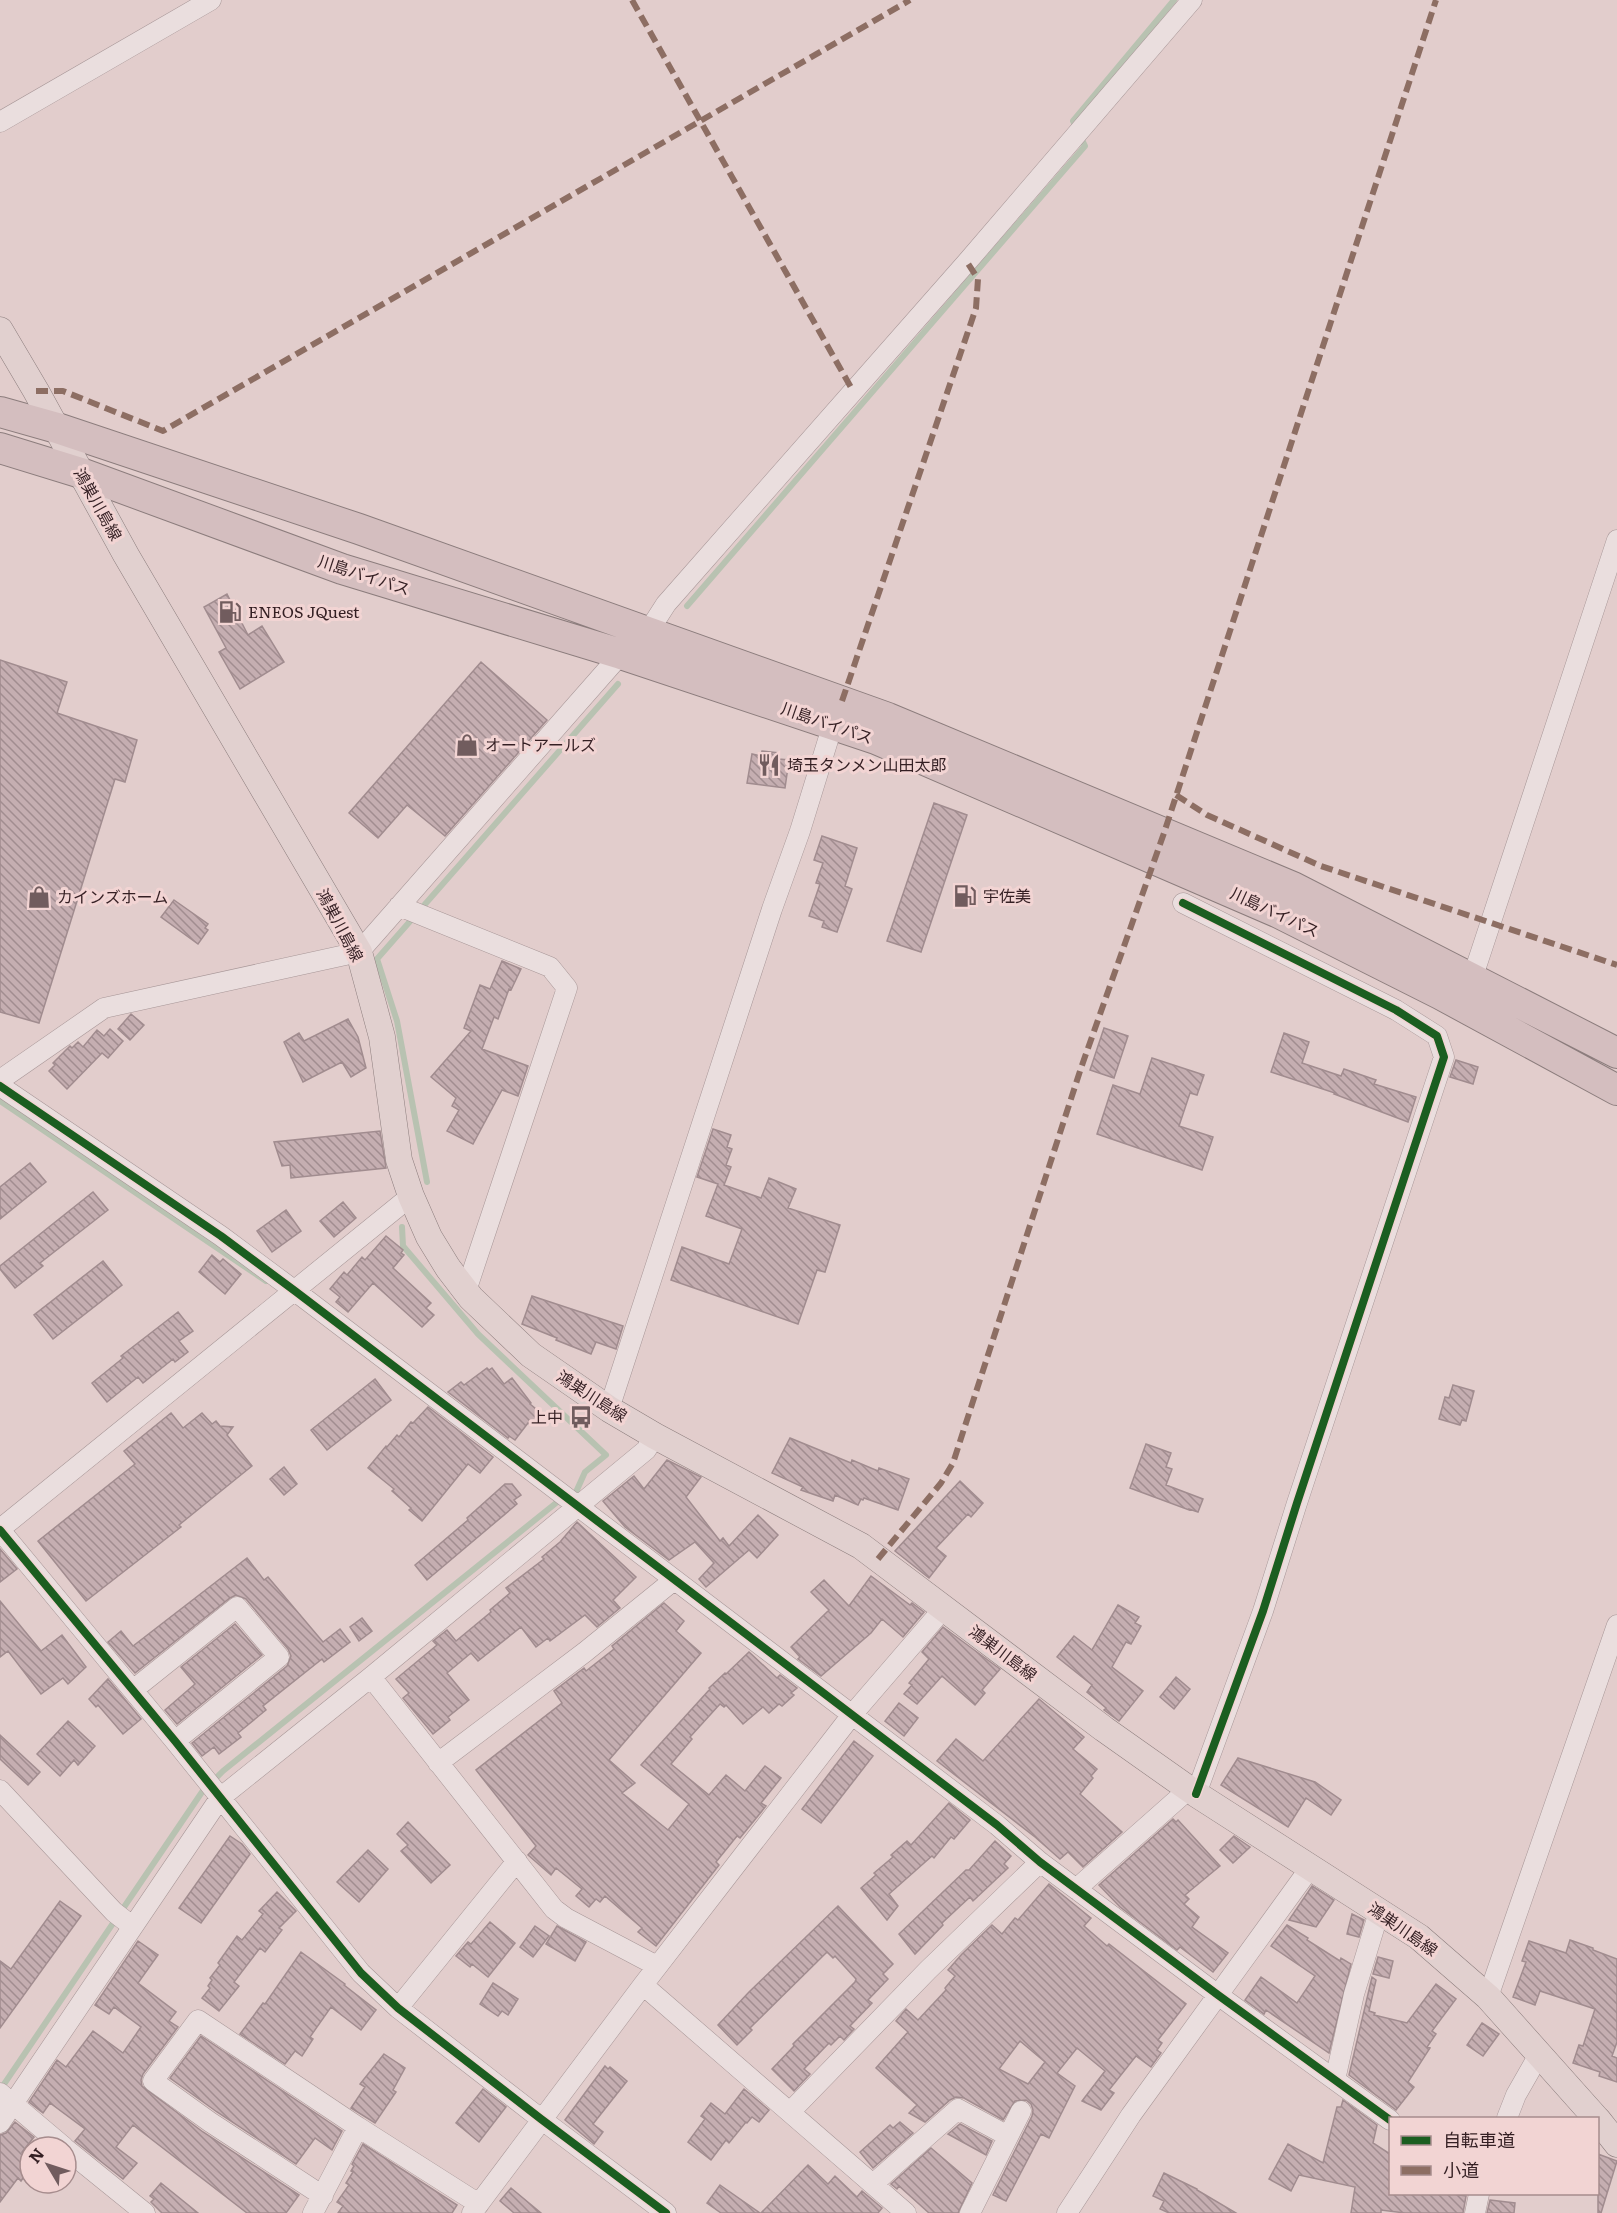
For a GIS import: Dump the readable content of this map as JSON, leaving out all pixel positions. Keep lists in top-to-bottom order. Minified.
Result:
{"streets":{"highway":["川島バイパス"],"main road":["鴻巣川島線"]},"crossings":[["鴻巣川島線","川島バイパス"]],"places":{"fuel station":["ENEOS JQuest","宇佐美"],"shop":["オートアールズ","カインズホーム"],"restaurant":["埼玉タンメン山田太郎"],"bus stop":["上中"]},"legend":["自転車道","小道"],"north":"top left"}
